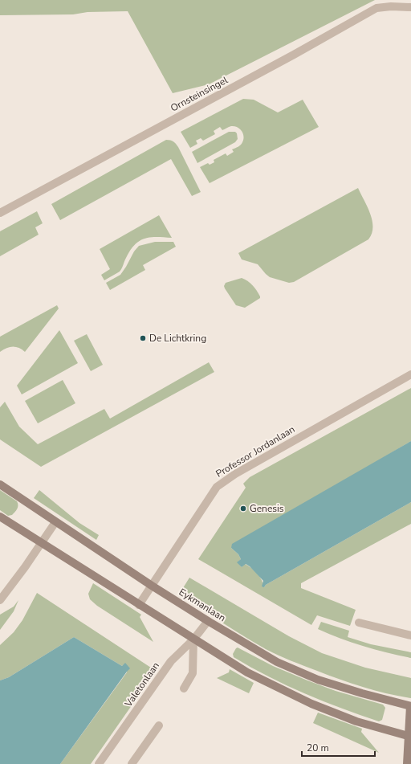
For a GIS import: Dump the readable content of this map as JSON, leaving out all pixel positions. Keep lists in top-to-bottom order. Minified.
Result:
{"streets":{"main road":["Eykmanlaan"],"street":["Ornsteinsingel","Professor Jordanlaan","Valetonlaan"]},"crossings":[["Professor Jordanlaan","Eykmanlaan"],["Eykmanlaan","Valetonlaan"]],"places":["De Lichtkring","Genesis"],"scale_bar":"20 m"}
